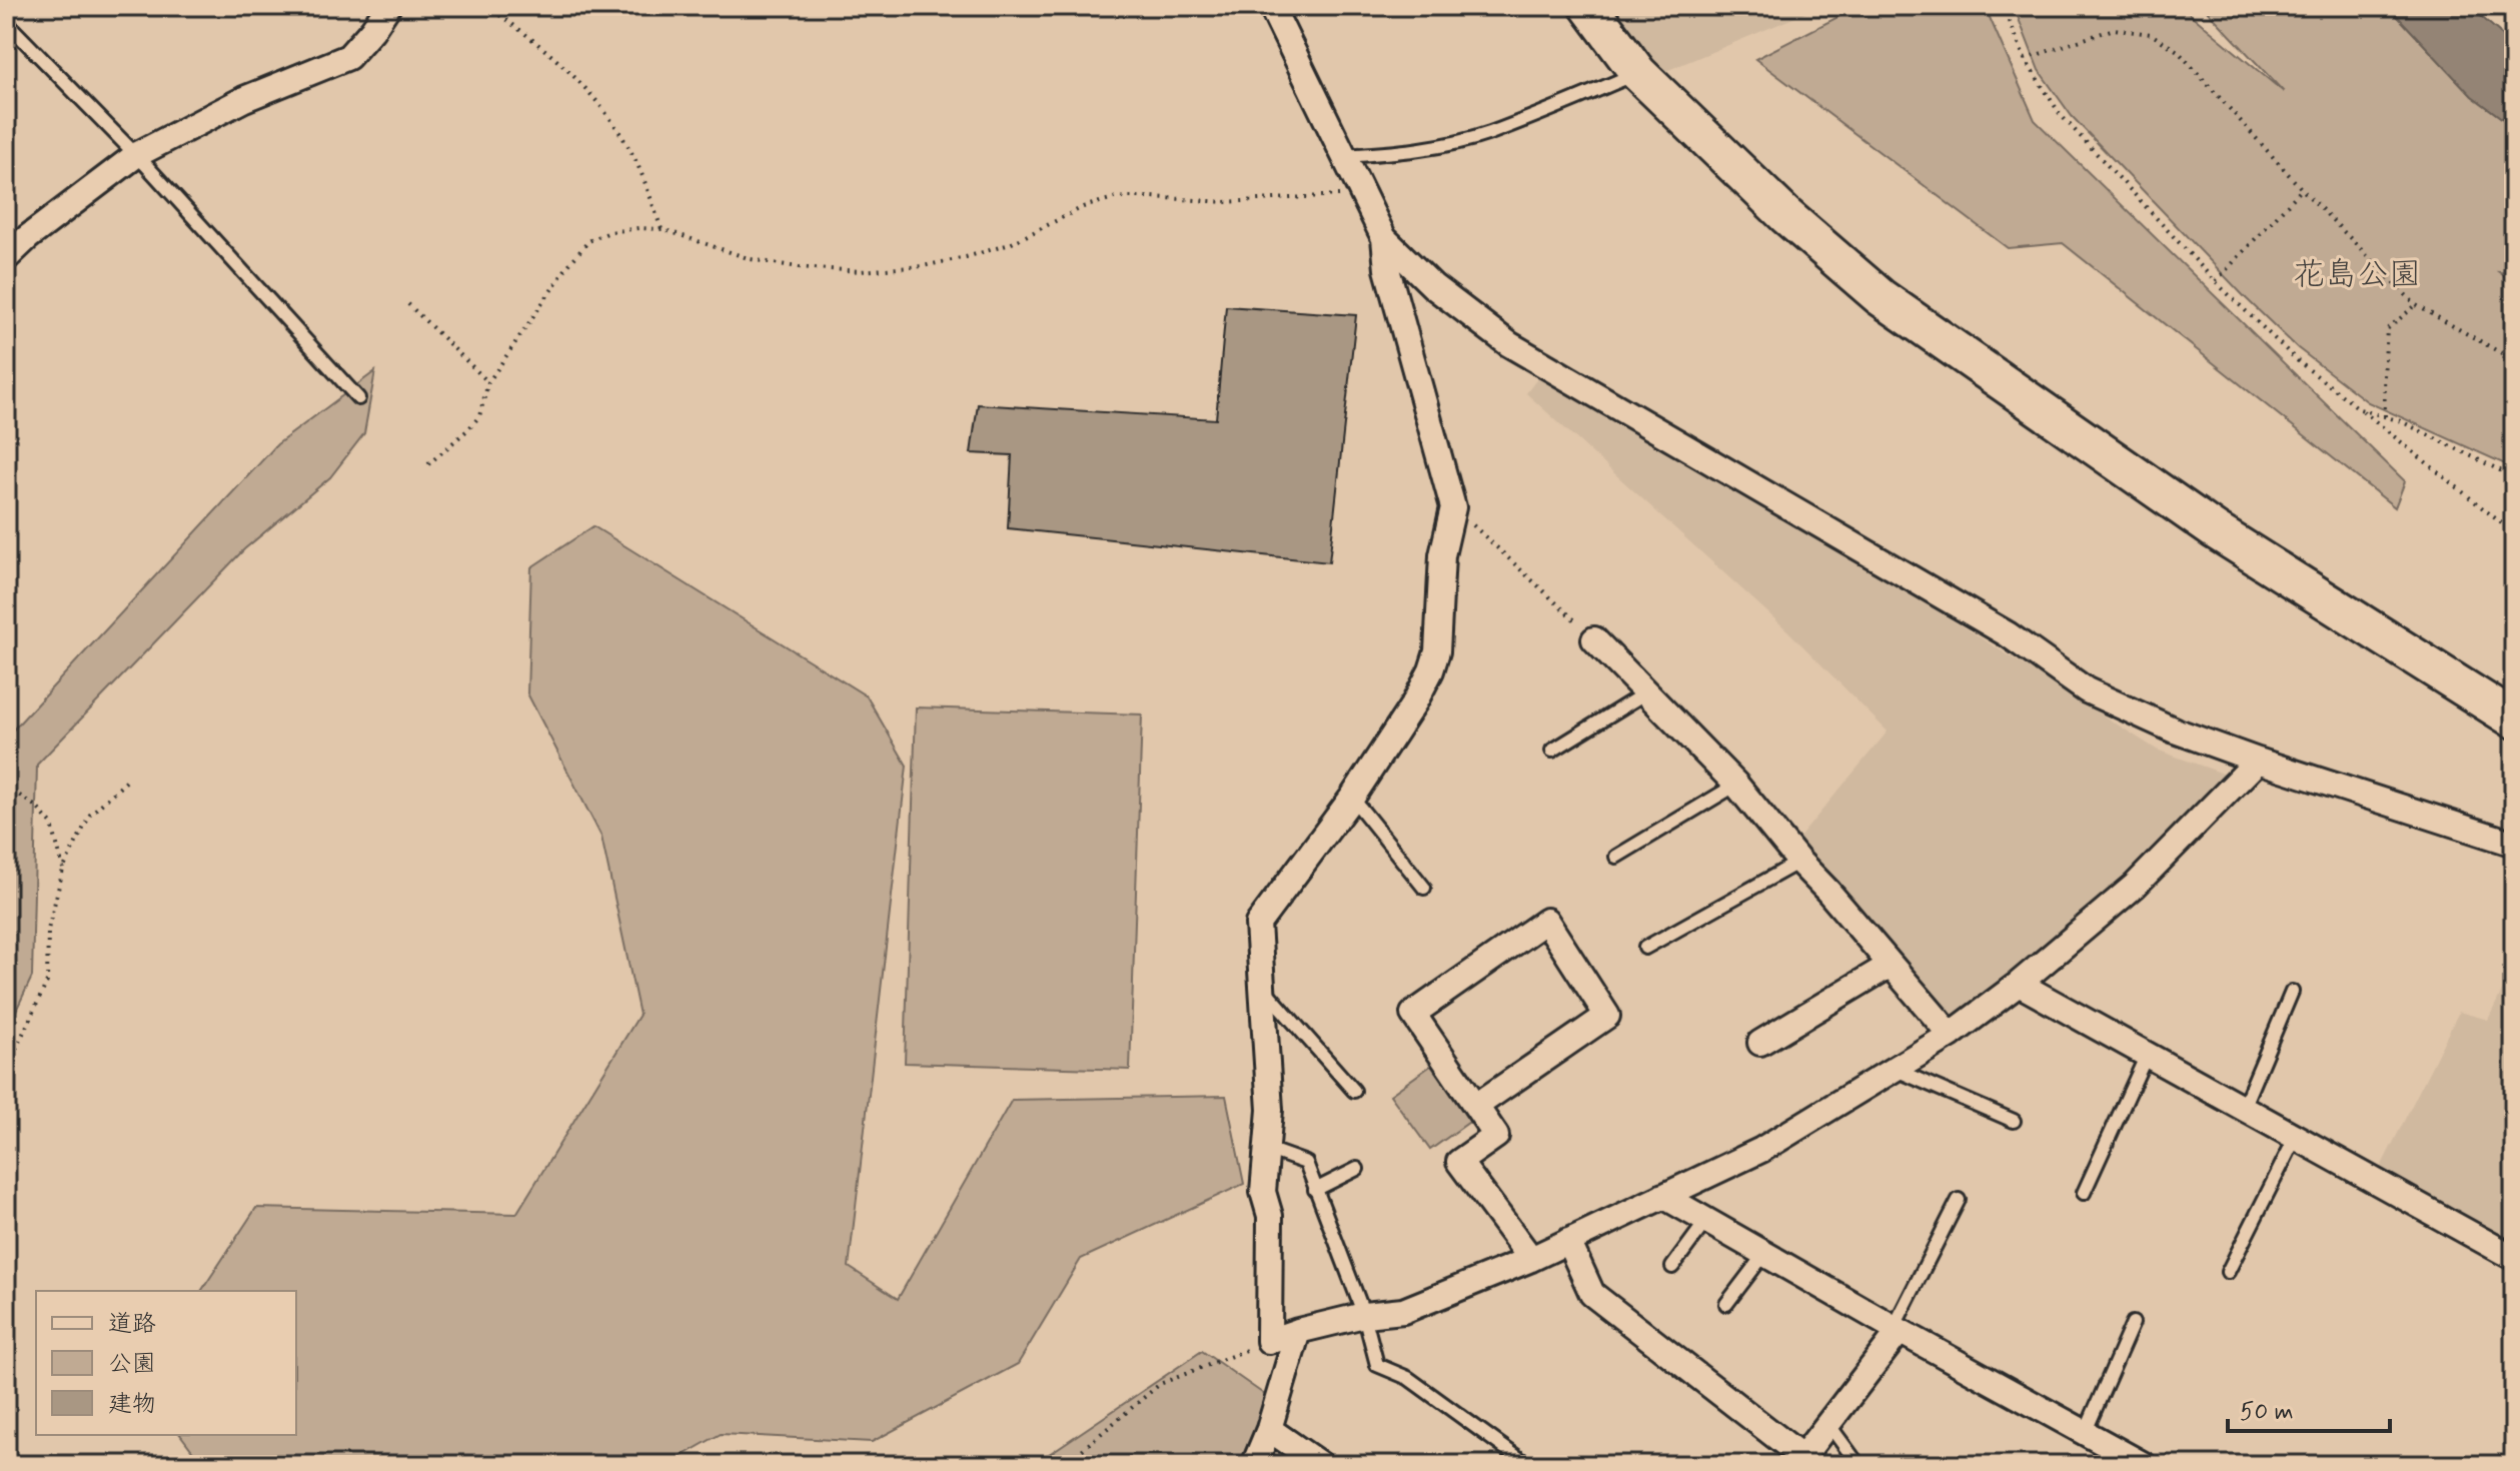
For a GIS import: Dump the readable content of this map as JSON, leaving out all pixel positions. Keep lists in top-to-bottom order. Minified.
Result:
{"parks":["花島公園"],"legend":["道路","公園","建物"],"scale_bar":"50 m"}
